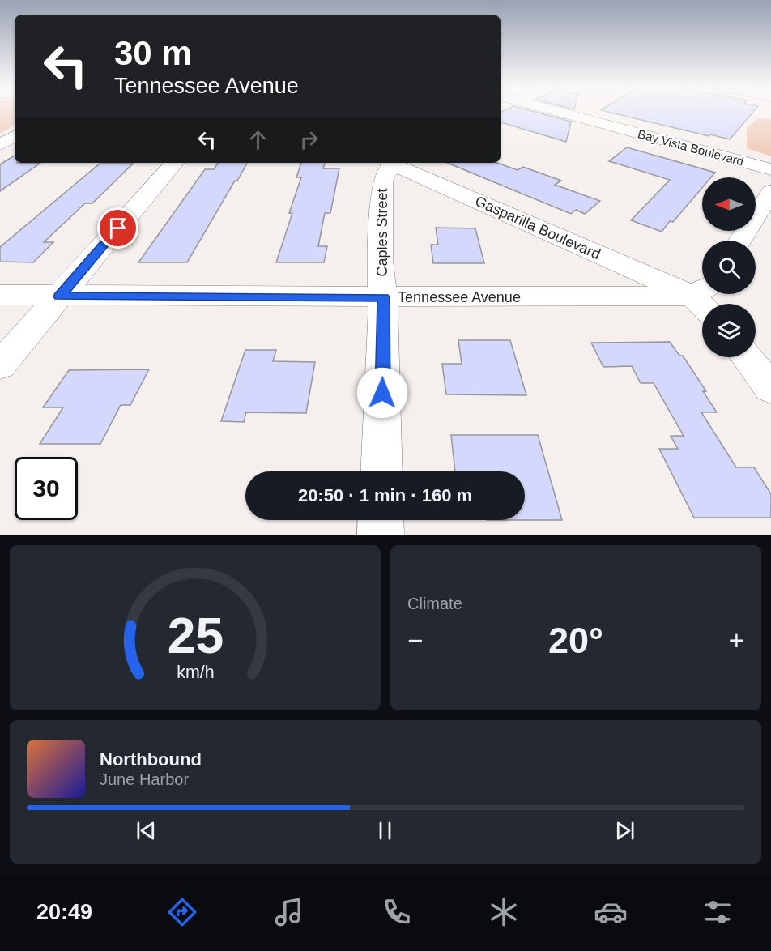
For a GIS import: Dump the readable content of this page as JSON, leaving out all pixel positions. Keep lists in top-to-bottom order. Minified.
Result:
{"streets":{"street":["Bay Vista Boulevard","Gasparilla Boulevard","Caples Street","Tennessee Avenue"]},"crossings":[["Gasparilla Boulevard","Caples Street"],["Gasparilla Boulevard","Tennessee Avenue"],["Caples Street","Tennessee Avenue"]],"north":"left","page":{"turn":["30 m","Tennessee Avenue"],"limit":"30","trip":"20:50 · 1 min · 160 m","tile":"Climate","heat":["−","20°","+"],"song":["Northbound","June Harbor"],"tabs":"20:49","gauge":["25","km/h"]}}
